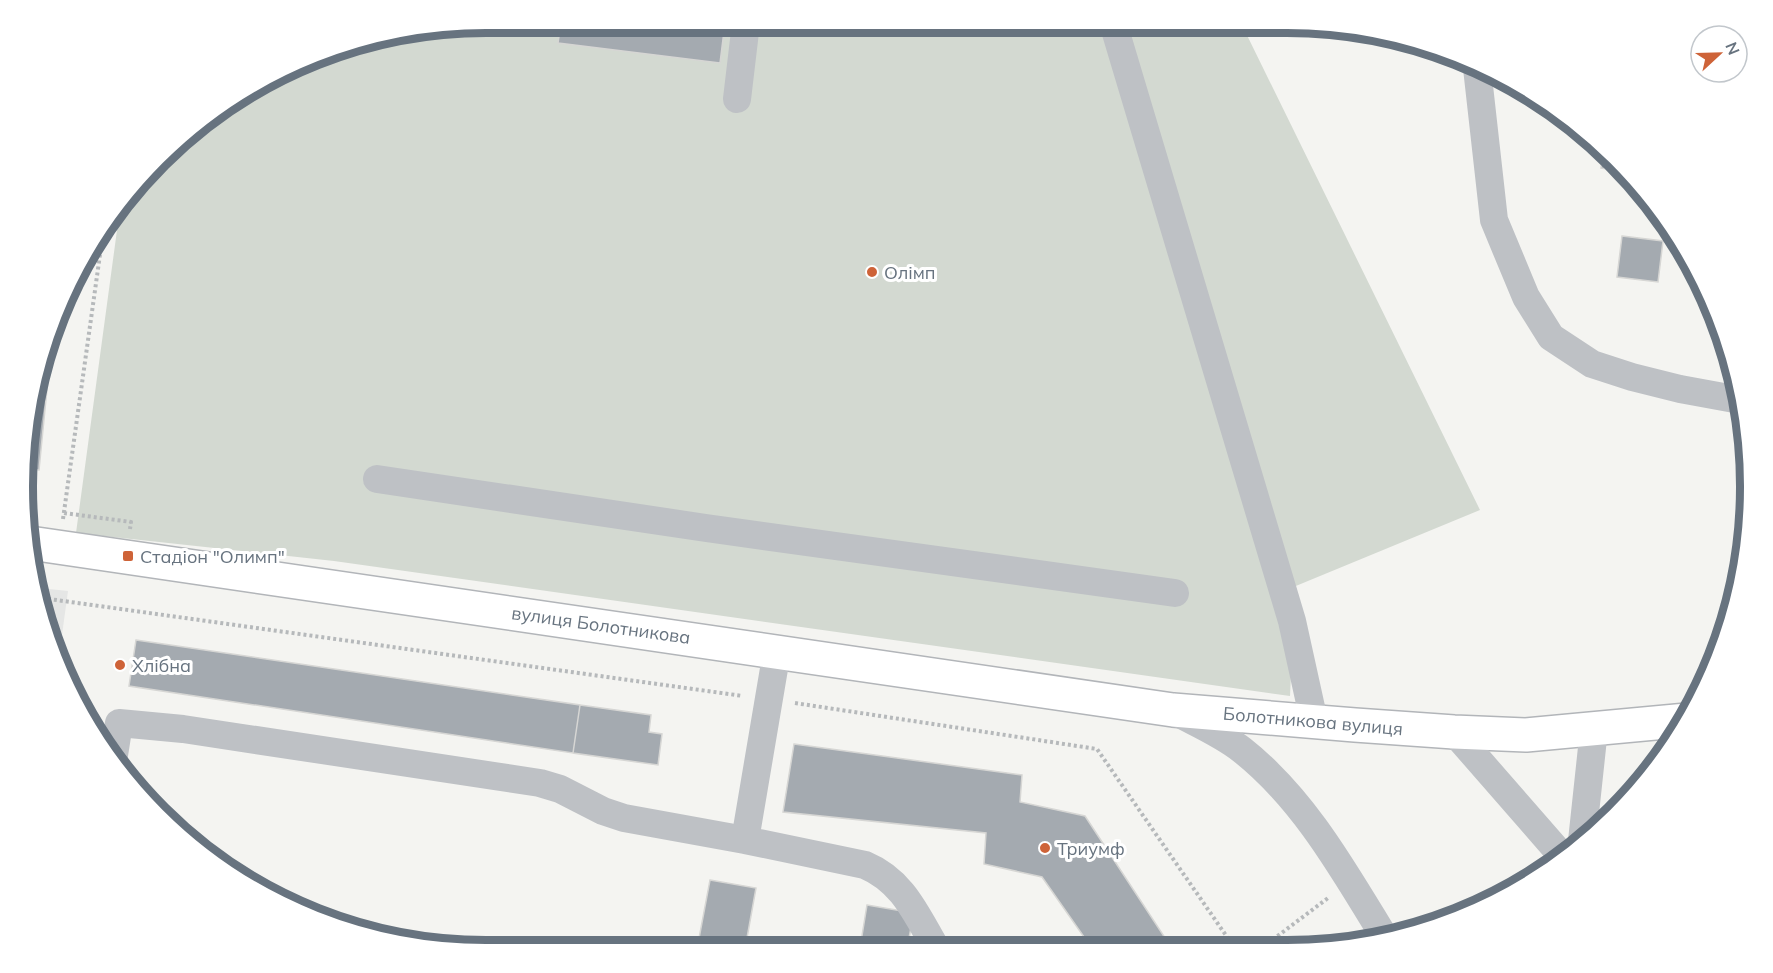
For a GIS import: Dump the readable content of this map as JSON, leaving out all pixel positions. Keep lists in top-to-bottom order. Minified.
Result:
{"streets":{"main road":["вулиця Болотникова","Болотникова вулиця"]},"crossings":[["вулиця Болотникова","Болотникова вулиця"]],"places":{"other":["Олімп","Хлібна","Триумф"],"transit":["Стадіон \"Олимп\""]},"north":"right"}
